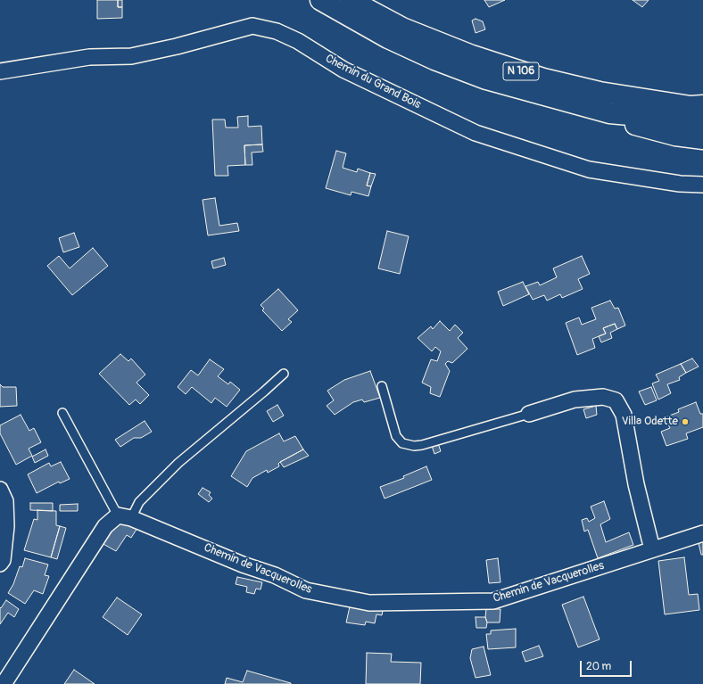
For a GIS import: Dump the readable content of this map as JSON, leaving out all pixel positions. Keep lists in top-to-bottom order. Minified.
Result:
{"streets":{"main road":["N 106"],"street":["Chemin du Grand Bois","Chemin de Vacquerolles"]},"places":["Villa Odette"],"scale_bar":"20 m"}
